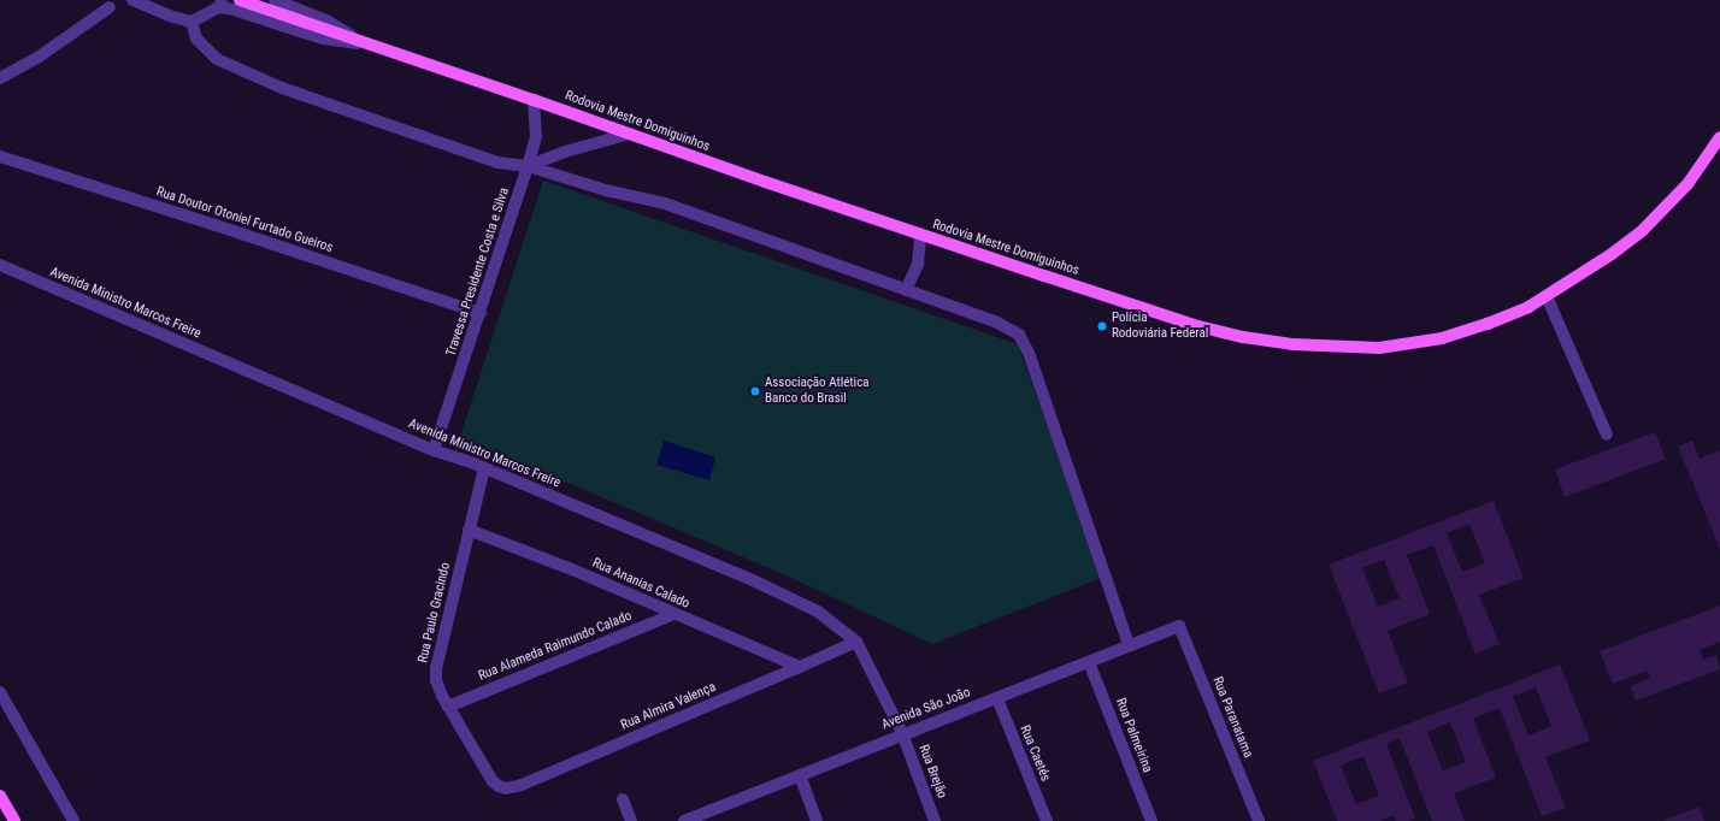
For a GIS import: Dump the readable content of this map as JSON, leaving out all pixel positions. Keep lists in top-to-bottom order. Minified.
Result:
{"streets":{"main road":["Rodovia Mestre Domiguinhos"],"street":["Rua Doutor Otoniel Furtado Gueiros","Travessa Presidente Costa e Silva","Avenida Ministro Marcos Freire","Rua Ananias Calado","Rua Paulo Gracindo","Rua Alameda Raimundo Calado","Rua Almira Valença","Avenida São João","Rua Paranatama","Rua Palmeirina","Rua Caetés","Rua Brejão"]},"crossings":[["Rodovia Mestre Domiguinhos","Travessa Presidente Costa e Silva"],["Rua Doutor Otoniel Furtado Gueiros","Travessa Presidente Costa e Silva"],["Travessa Presidente Costa e Silva","Avenida Ministro Marcos Freire"],["Avenida Ministro Marcos Freire","Rua Paulo Gracindo"],["Avenida Ministro Marcos Freire","Rua Almira Valença"],["Avenida Ministro Marcos Freire","Avenida São João"],["Avenida Ministro Marcos Freire","Rua Brejão"],["Rua Ananias Calado","Rua Paulo Gracindo"],["Rua Ananias Calado","Rua Alameda Raimundo Calado"],["Rua Ananias Calado","Rua Almira Valença"],["Rua Paulo Gracindo","Rua Alameda Raimundo Calado"],["Rua Paulo Gracindo","Rua Almira Valença"],["Avenida São João","Rua Paranatama"],["Avenida São João","Rua Palmeirina"],["Avenida São João","Rua Caetés"],["Avenida São João","Rua Brejão"]],"places":["Polícia Rodoviária Federal","Associação Atlética Banco do Brasil"]}
